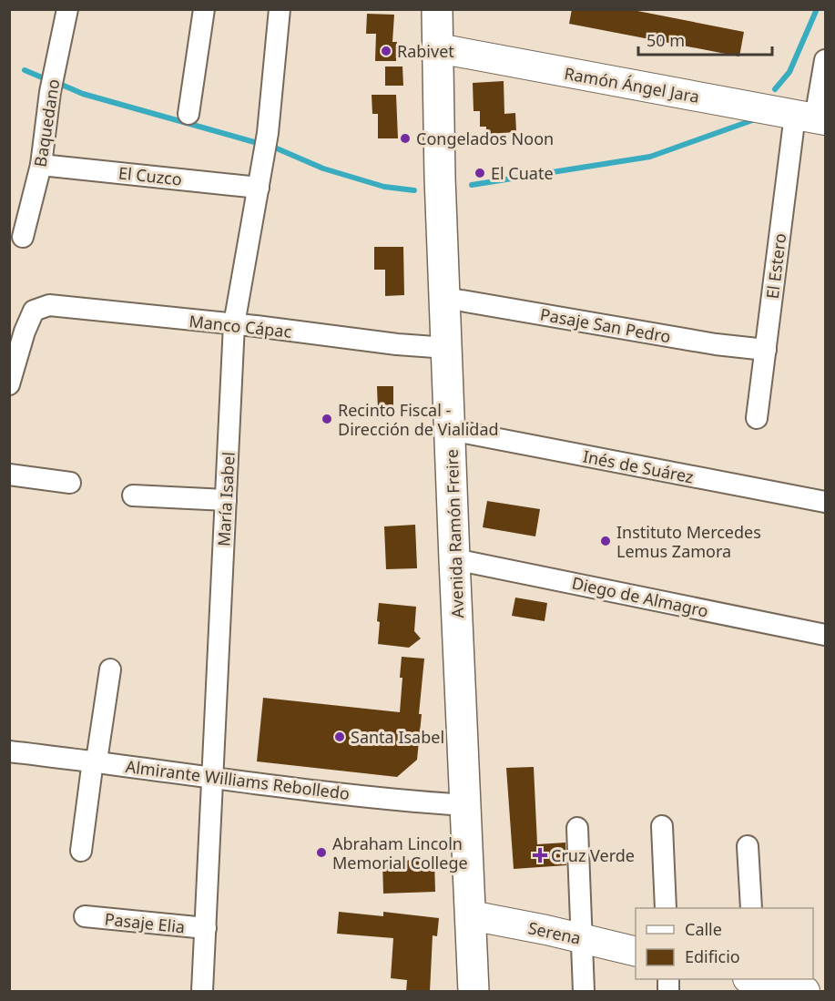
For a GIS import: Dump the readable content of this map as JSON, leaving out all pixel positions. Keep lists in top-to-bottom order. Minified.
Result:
{"streets":{"main road":["Ramón Ángel Jara","Avenida Ramón Freire","Serena"],"street":["Baquedano","El Cuzco","El Estero","Pasaje San Pedro","Manco Cápac","Inés de Suárez","María Isabel","Diego de Almagro","Almirante Williams Rebolledo","Pasaje Elia"]},"crossings":[["Ramón Ángel Jara","El Estero"],["Ramón Ángel Jara","Avenida Ramón Freire"],["Baquedano","El Cuzco"],["El Cuzco","María Isabel"],["El Estero","Pasaje San Pedro"],["Pasaje San Pedro","Avenida Ramón Freire"],["Manco Cápac","María Isabel"],["Manco Cápac","Avenida Ramón Freire"],["Inés de Suárez","Avenida Ramón Freire"],["María Isabel","Almirante Williams Rebolledo"],["María Isabel","Pasaje Elia"],["Avenida Ramón Freire","Diego de Almagro"],["Avenida Ramón Freire","Almirante Williams Rebolledo"],["Avenida Ramón Freire","Serena"]],"places":{"other":["Rabivet","Congelados Noon","El Cuate","Recinto Fiscal - Dirección de Vialidad","Instituto Mercedes Lemus Zamora","Santa Isabel","Abraham Lincoln Memorial College"],"health":["Cruz Verde"]},"legend":["Calle","Edificio"],"scale_bar":"50 m"}
